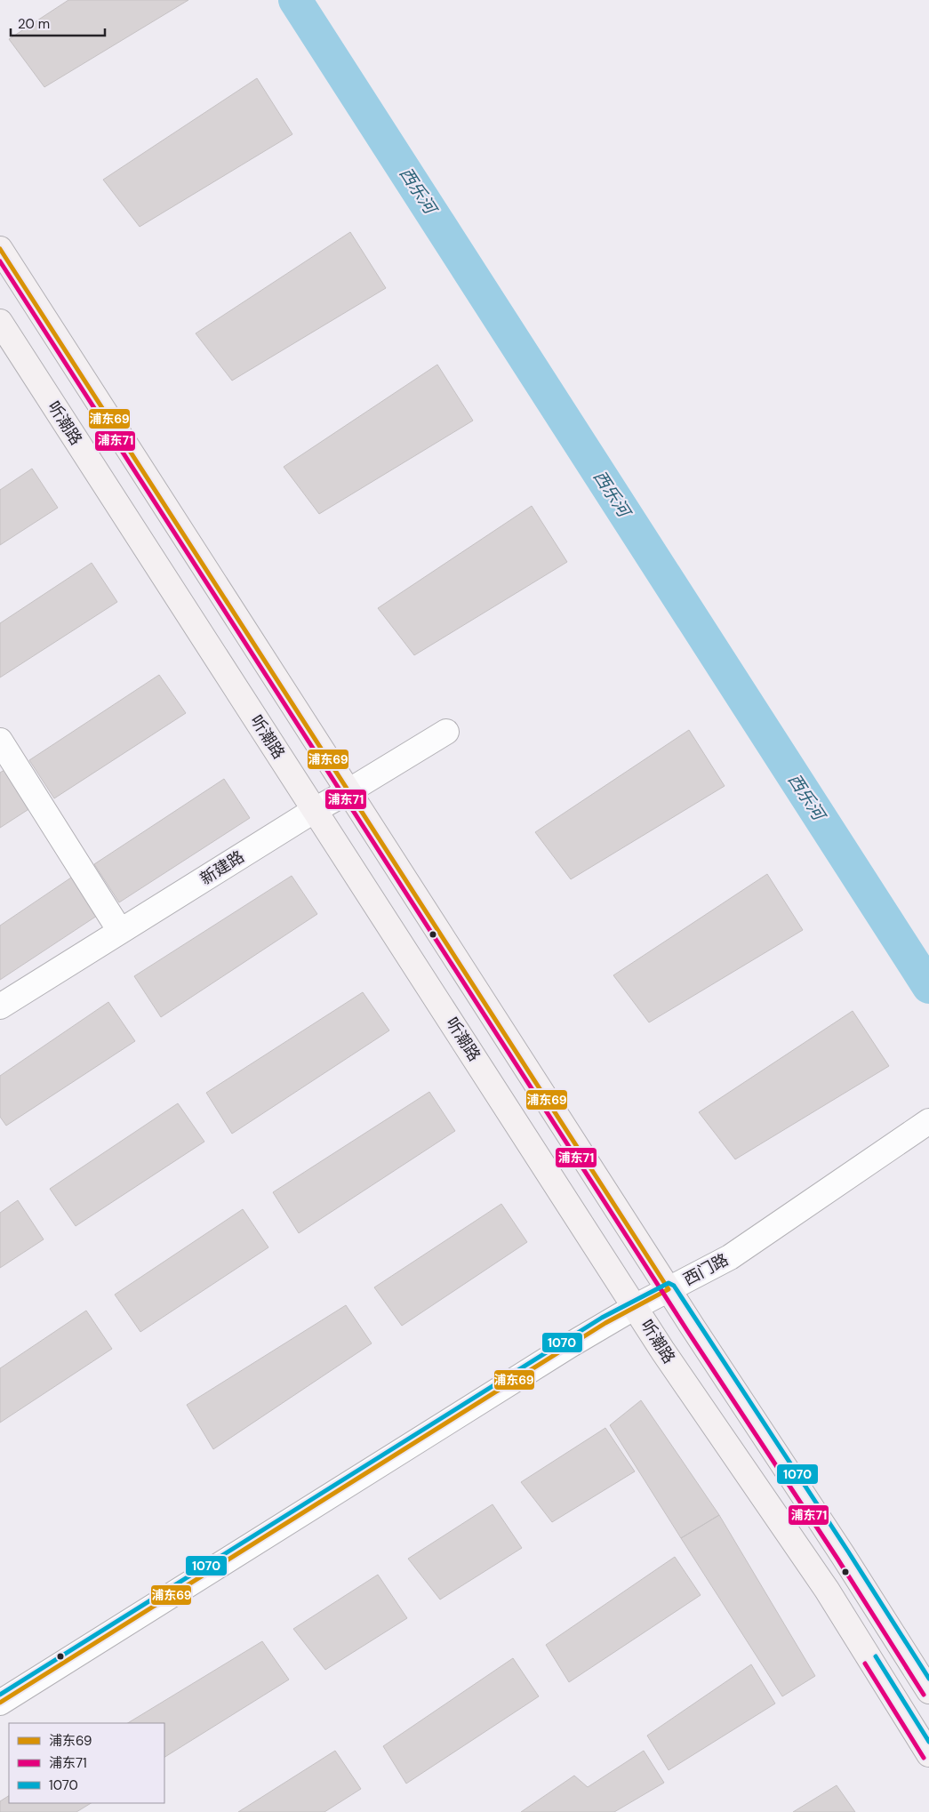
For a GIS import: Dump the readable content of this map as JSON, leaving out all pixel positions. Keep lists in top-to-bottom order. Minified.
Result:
{"streets":{"main road":["听潮路"],"street":["新建路","西门路"]},"crossings":[["听潮路","新建路"],["听潮路","西门路"]],"water":["西乐河"],"lines":["transit line 浦东69","transit line 浦东71","transit line 1070"],"legend":["浦东69","浦东71","1070"],"scale_bar":"20 m"}
